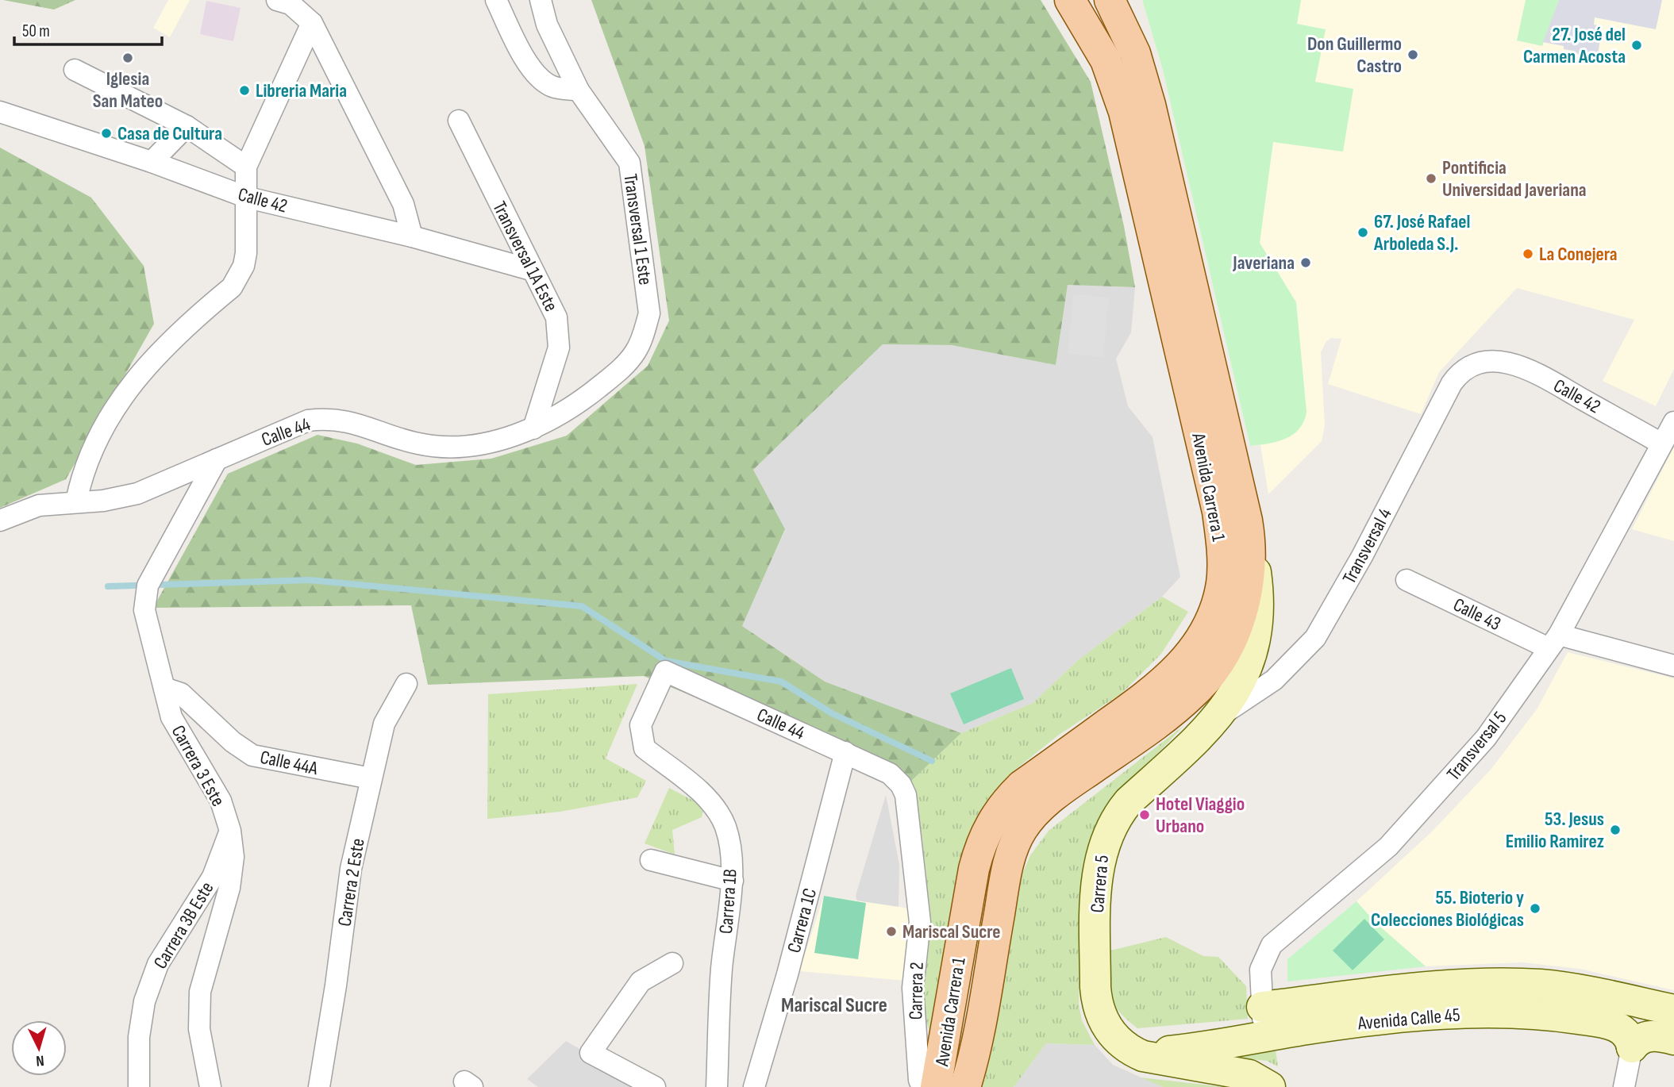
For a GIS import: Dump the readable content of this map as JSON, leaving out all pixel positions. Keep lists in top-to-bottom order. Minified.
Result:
{"streets":{"main road":["Avenida Carrera 1","Carrera 5","Avenida Calle 45"],"street":["Calle 42","Transversal 1 Este","Transversal 1A Este","Calle 44","Transversal 4","Calle 43","Transversal 5","Calle 44A","Carrera 3 Este","Carrera 2 Este","Carrera 1B","Carrera 1C","Carrera 3B Este","Carrera 2"]},"crossings":[["Calle 42","Transversal 1A Este"],["Calle 42","Transversal 4"],["Calle 42","Transversal 5"],["Transversal 1 Este","Transversal 1A Este"],["Transversal 1 Este","Calle 44"],["Transversal 1A Este","Calle 44"],["Calle 44","Carrera 3 Este"],["Calle 44","Carrera 1B"],["Calle 44","Carrera 1C"],["Calle 44","Carrera 2"],["Avenida Carrera 1","Carrera 5"],["Transversal 4","Carrera 5"],["Calle 43","Transversal 5"],["Transversal 5","Avenida Calle 45"],["Calle 44A","Carrera 3 Este"],["Calle 44A","Carrera 2 Este"],["Carrera 3 Este","Carrera 3B Este"],["Carrera 5","Avenida Calle 45"]],"districts":["Mariscal Sucre"],"places":["27. José del Carmen Acosta","Don Guillermo Castro","Iglesia San Mateo","Libreria Maria","Casa de Cultura","Pontificia Universidad Javeriana","67. José Rafael Arboleda S.J.","La Conejera","Javeriana","Hotel Viaggio Urbano","53. Jesus Emilio Ramirez","55. Bioterio y Colecciones Biológicas","Mariscal Sucre"],"scale_bar":"50 m","north":"bottom"}
